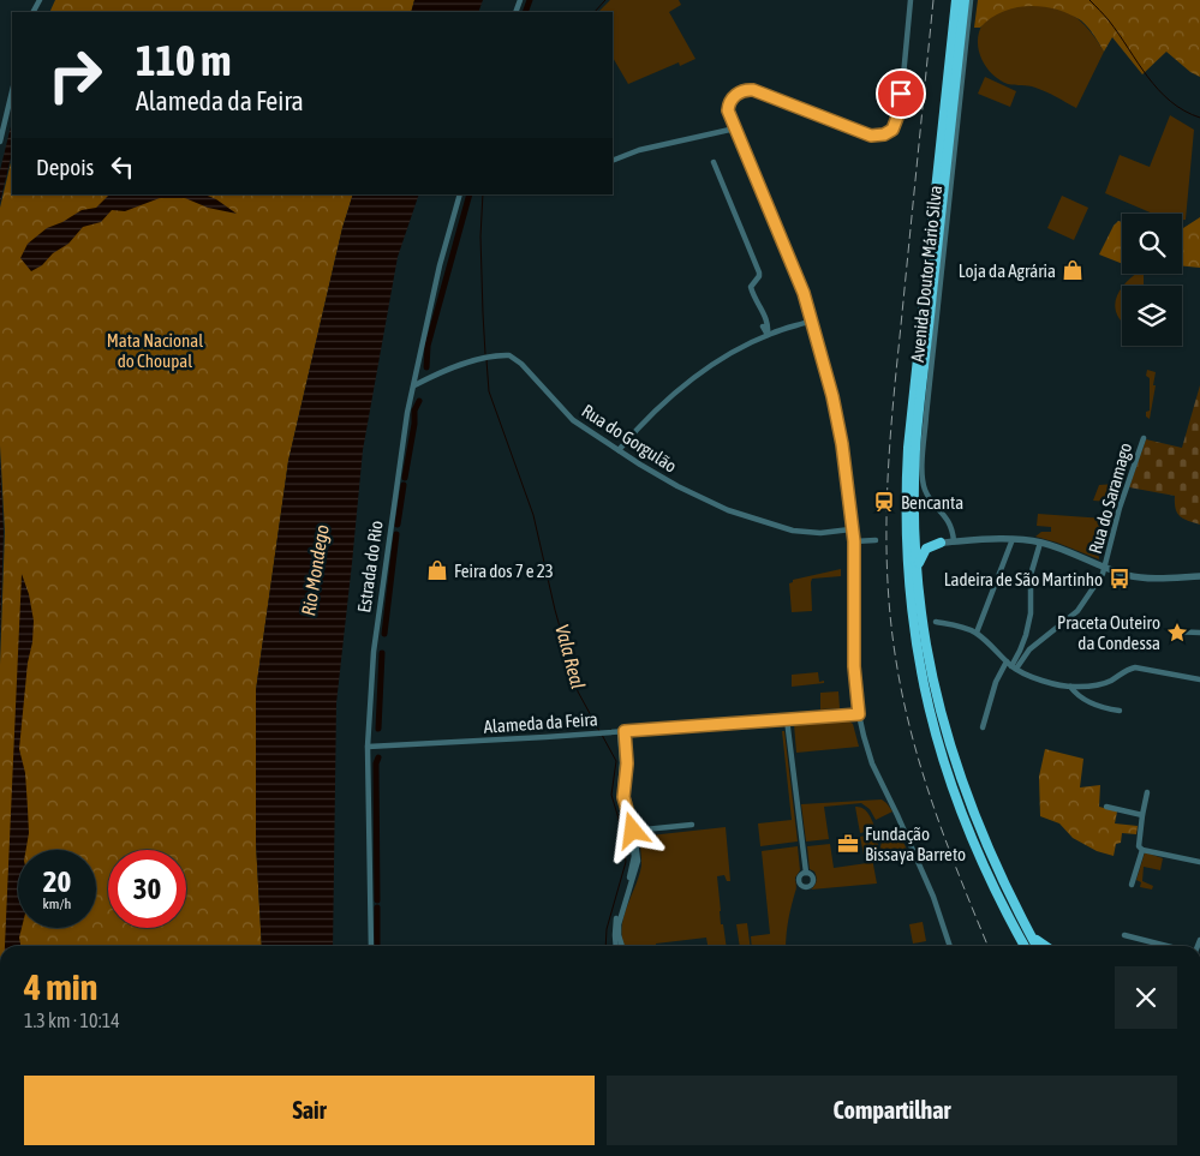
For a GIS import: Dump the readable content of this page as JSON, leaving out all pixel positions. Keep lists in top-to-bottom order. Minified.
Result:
{"streets":{"street":["Avenida Doutor Mário Silva","Rua do Gorgulão","Rua do Saramago","Estrada do Rio","Alameda da Feira"]},"crossings":[["Rua do Gorgulão","Estrada do Rio"],["Estrada do Rio","Alameda da Feira"]],"water":["Rio Mondego","Vala Real"],"parks":["Mata Nacional do Choupal"],"places":{"shop":["Loja da Agrária","Feira dos 7 e 23"],"station":["Bencanta"],"bus stop":["Ladeira de São Martinho"],"place":["Praceta Outeiro da Condessa"],"office":["Fundação Bissaya Barreto"]},"page":{"turn":["110 m","Alameda da Feira"],"then":"Depois","speed":"20 km/h","limit":"30","heading":["4 min","1.3 km · 10:14"],"buttons":["Sair","Compartilhar"]}}
